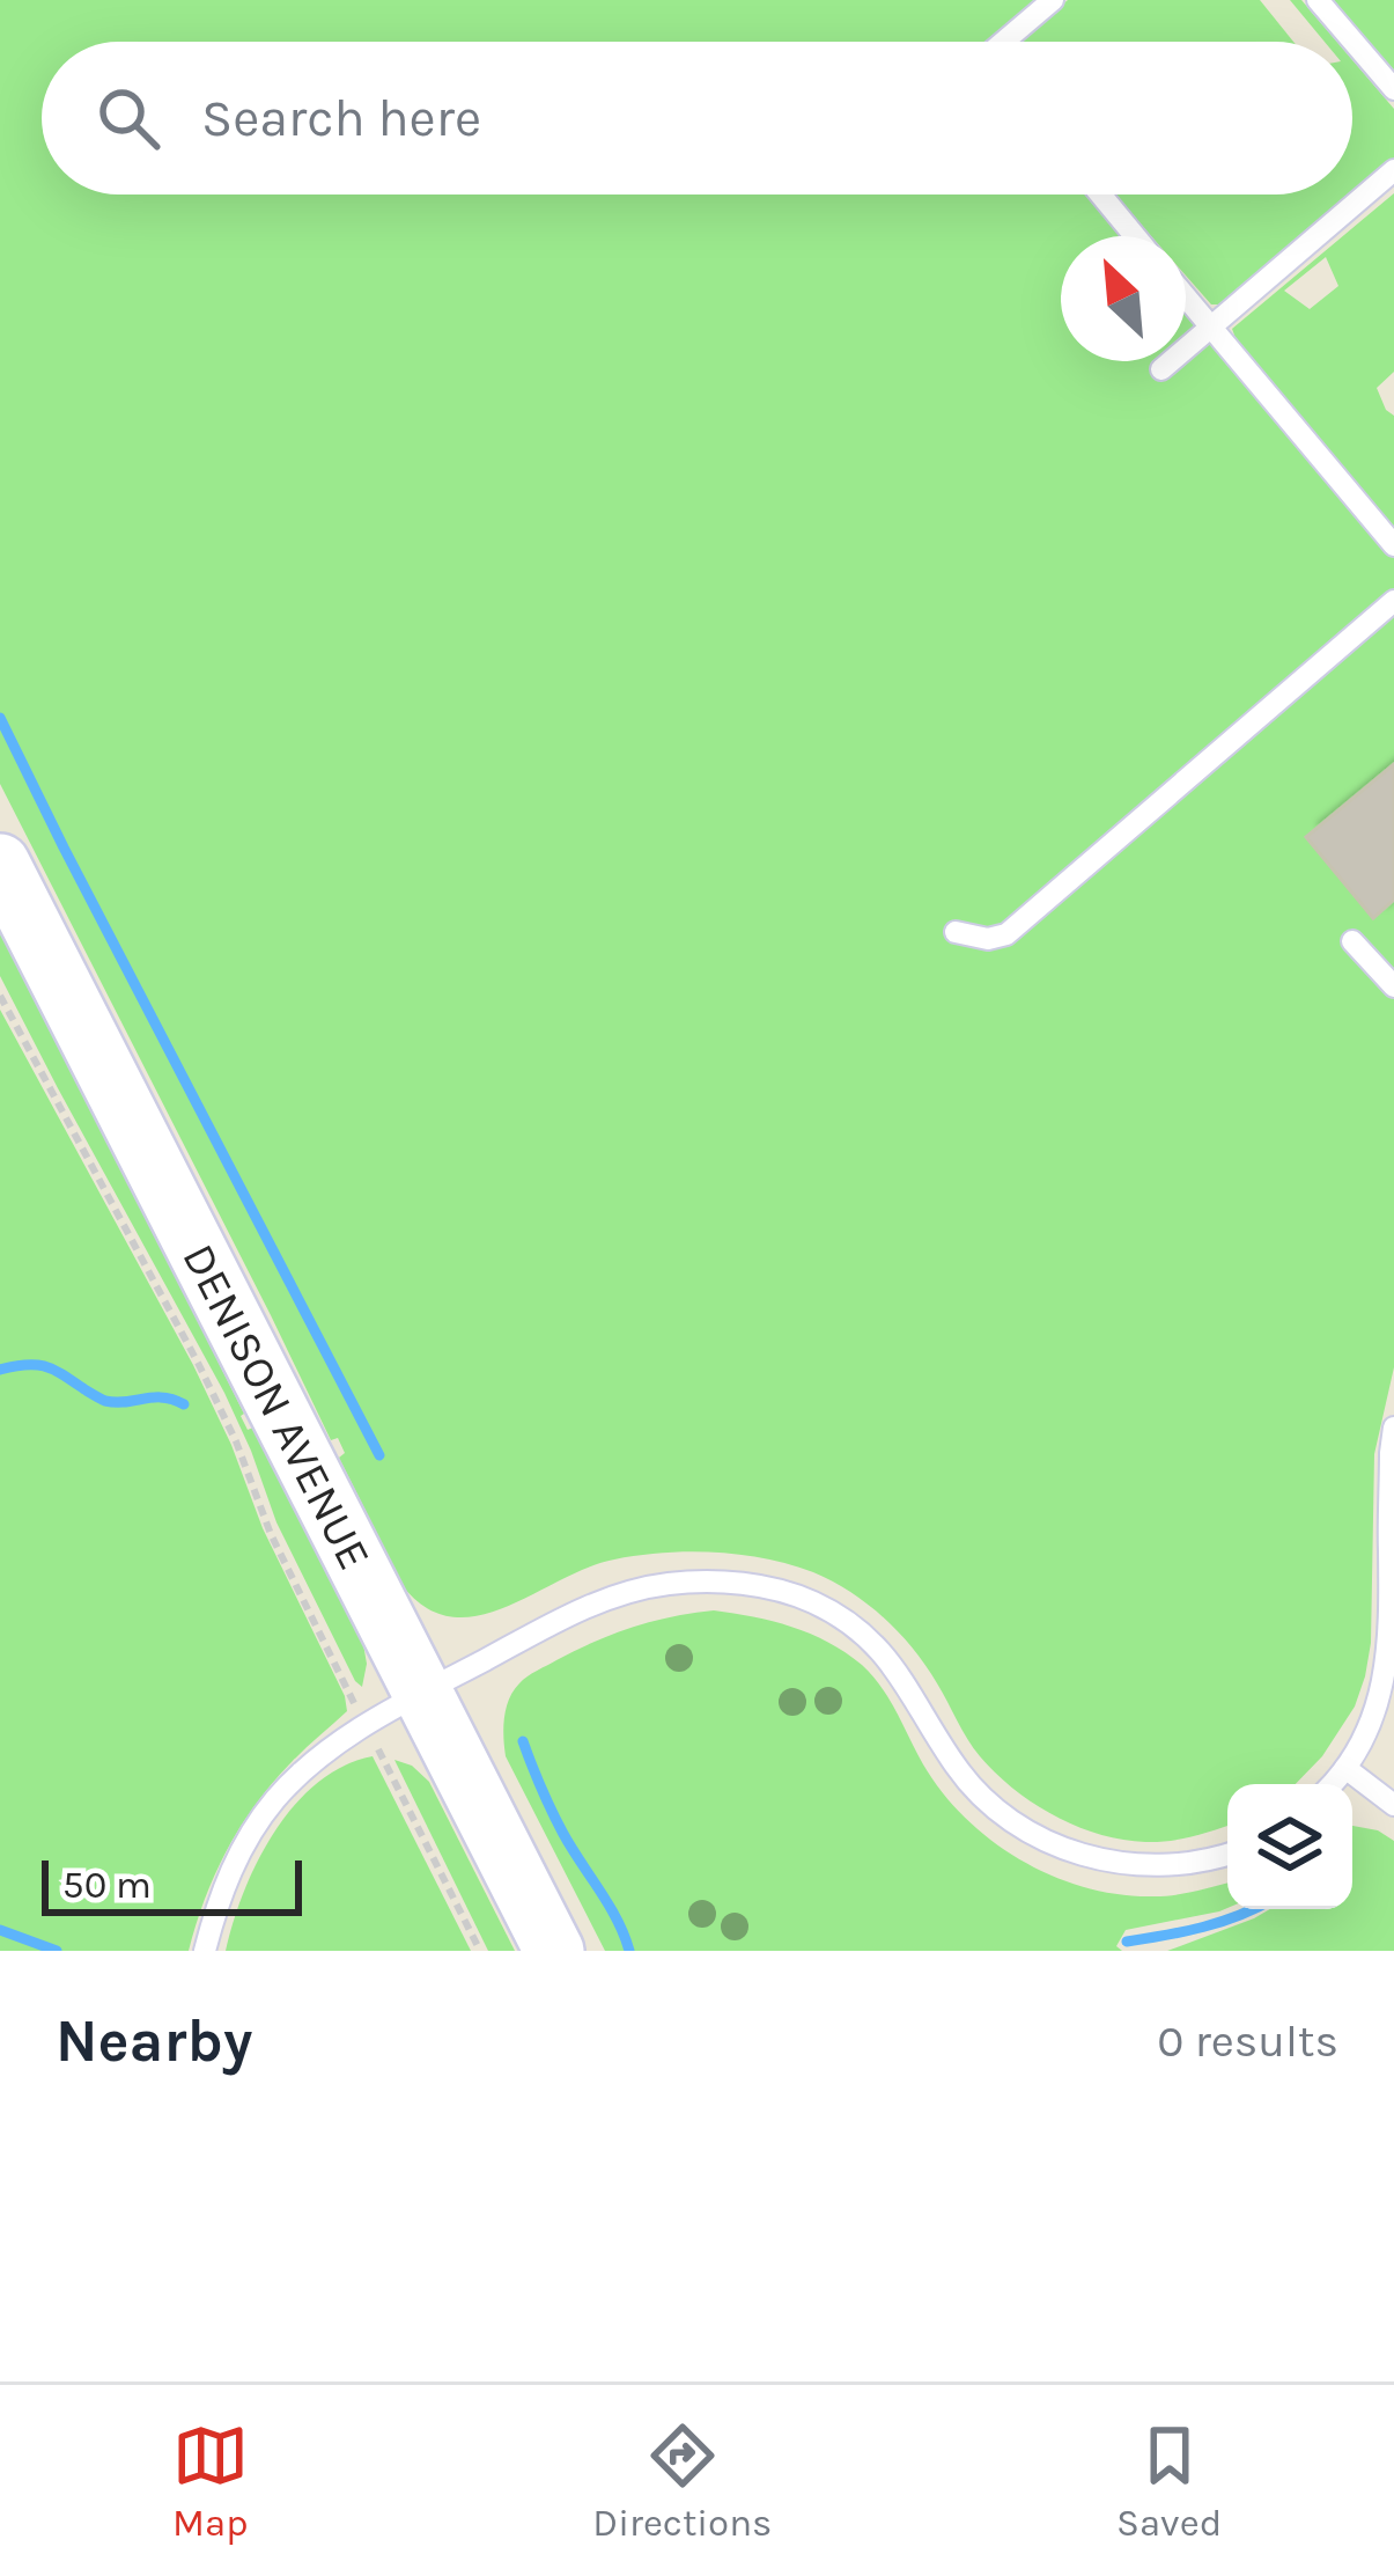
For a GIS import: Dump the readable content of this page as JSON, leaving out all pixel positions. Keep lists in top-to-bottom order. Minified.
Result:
{"streets":{"street":["DENISON AVENUE"]},"scale_bar":"50 m","north":"top left","page":{"search":"Search here","scale":"50 m","heading":["Nearby","0 results"],"nav":["Map","Directions","Saved"]}}
